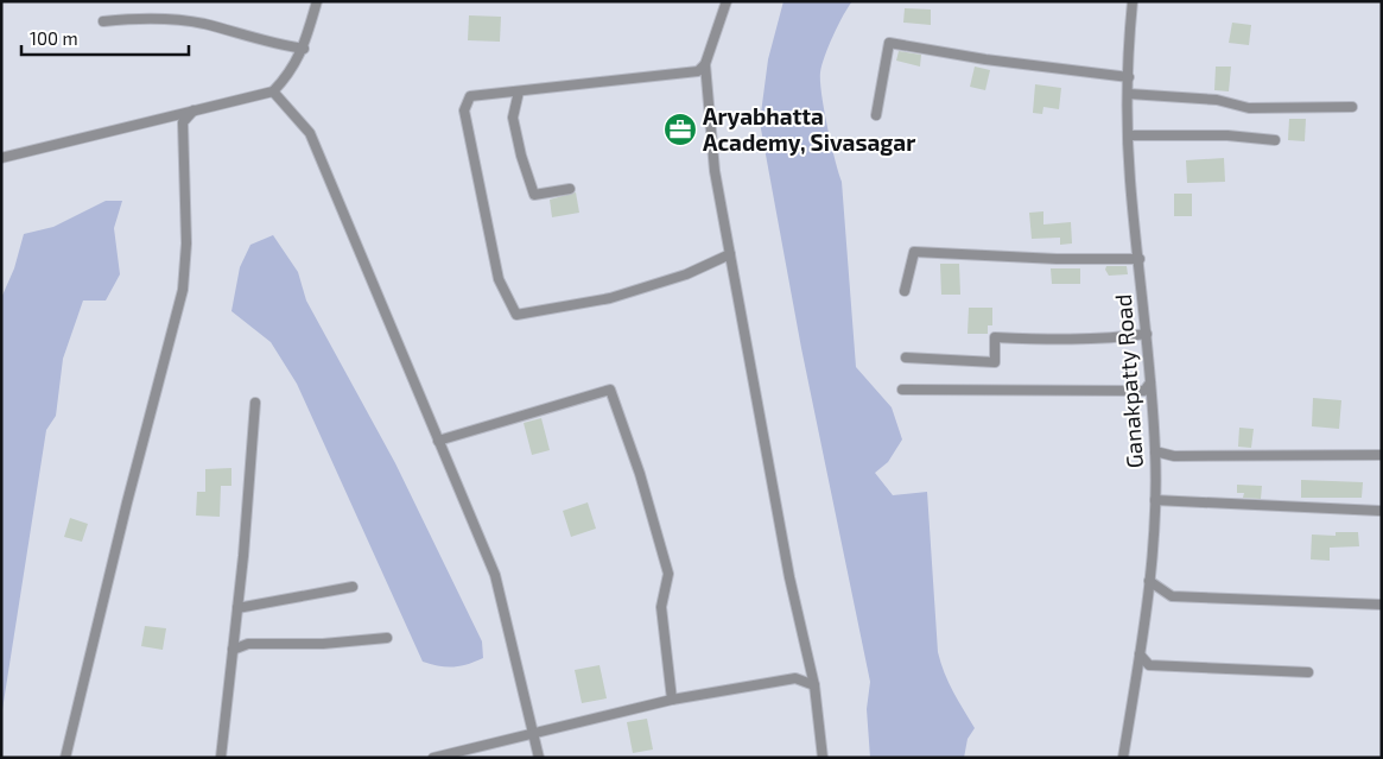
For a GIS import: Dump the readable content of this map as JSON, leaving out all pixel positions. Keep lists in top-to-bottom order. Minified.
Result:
{"streets":{"street":["Ganakpatty Road"]},"places":{"office":["Aryabhatta Academy, Sivasagar"]},"scale_bar":"100 m"}
